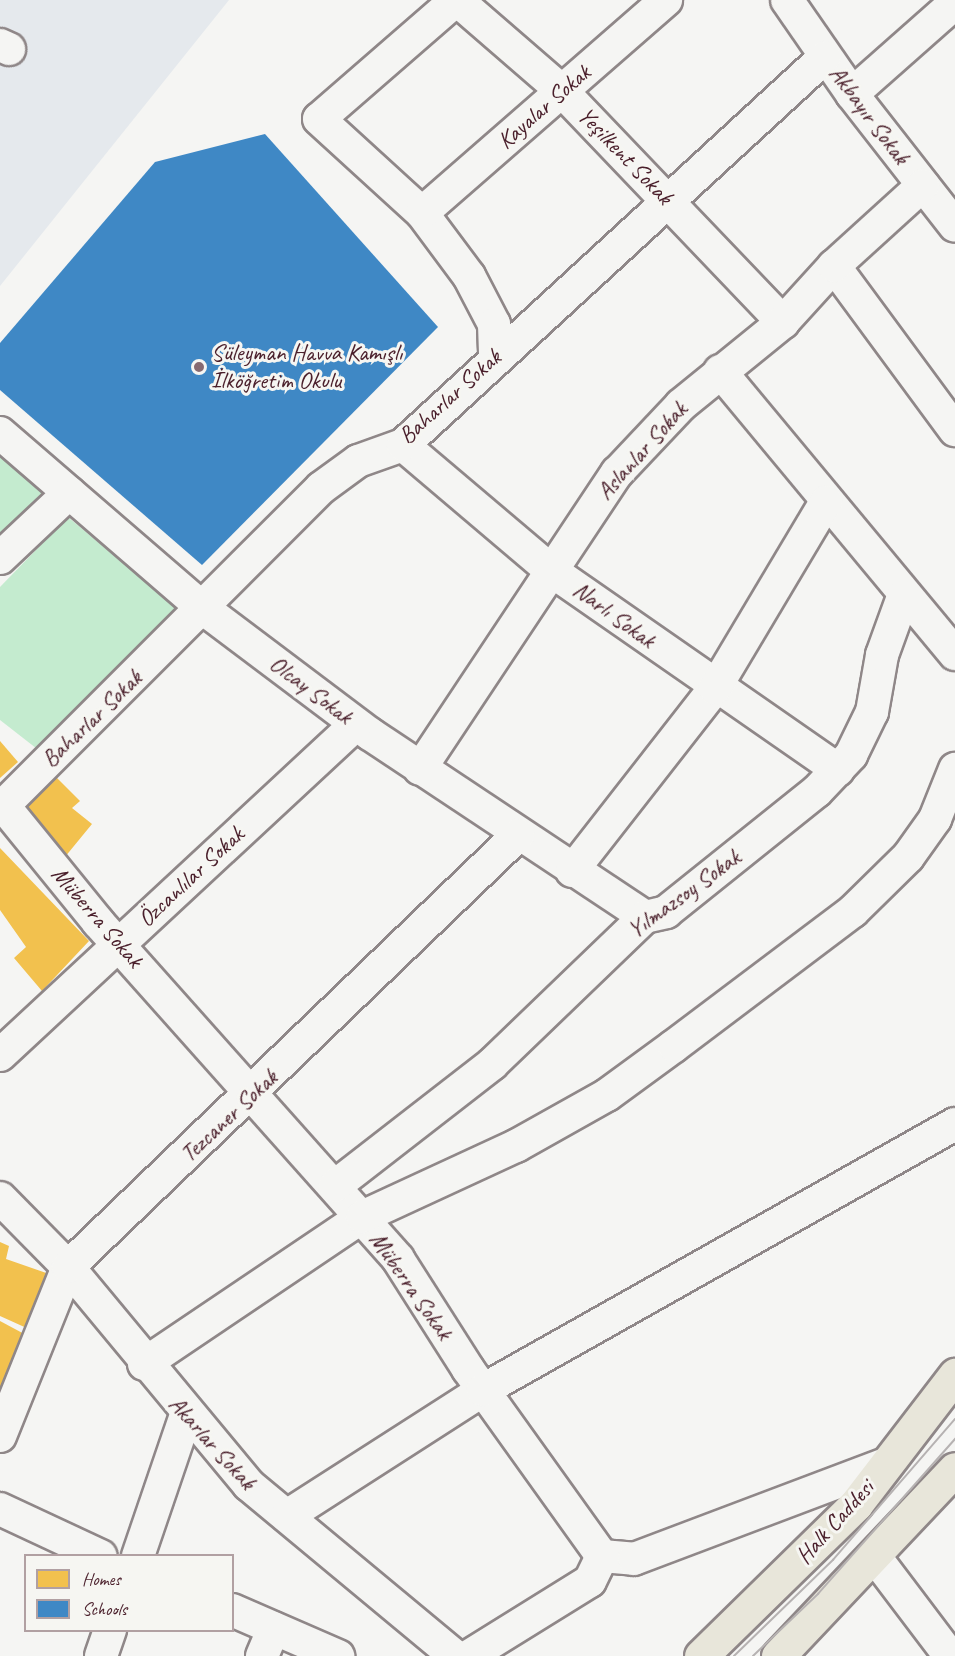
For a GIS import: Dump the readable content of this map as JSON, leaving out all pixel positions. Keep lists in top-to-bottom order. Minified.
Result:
{"streets":{"main road":["Halk Caddesi"],"street":["Kayalar Sokak","Akbayır Sokak","Yeşilkent Sokak","Baharlar Sokak","Aslanlar Sokak","Narlı Sokak","Olcay Sokak","Özcanlılar Sokak","Yılmazsoy Sokak","Müberra Sokak","Tezcaner Sokak","Akarlar Sokak"]},"crossings":[["Kayalar Sokak","Yeşilkent Sokak"],["Akbayır Sokak","Baharlar Sokak"],["Akbayır Sokak","Aslanlar Sokak"],["Yeşilkent Sokak","Baharlar Sokak"],["Yeşilkent Sokak","Aslanlar Sokak"],["Baharlar Sokak","Narlı Sokak"],["Baharlar Sokak","Olcay Sokak"],["Baharlar Sokak","Müberra Sokak"],["Aslanlar Sokak","Narlı Sokak"],["Aslanlar Sokak","Olcay Sokak"],["Narlı Sokak","Yılmazsoy Sokak"],["Olcay Sokak","Özcanlılar Sokak"],["Olcay Sokak","Yılmazsoy Sokak"],["Olcay Sokak","Tezcaner Sokak"],["Özcanlılar Sokak","Müberra Sokak"],["Yılmazsoy Sokak","Müberra Sokak"],["Müberra Sokak","Tezcaner Sokak"],["Tezcaner Sokak","Akarlar Sokak"]],"places":["Süleyman Havva Kamışlı İlköğretim Okulu"],"legend":["Homes","Schools"]}
